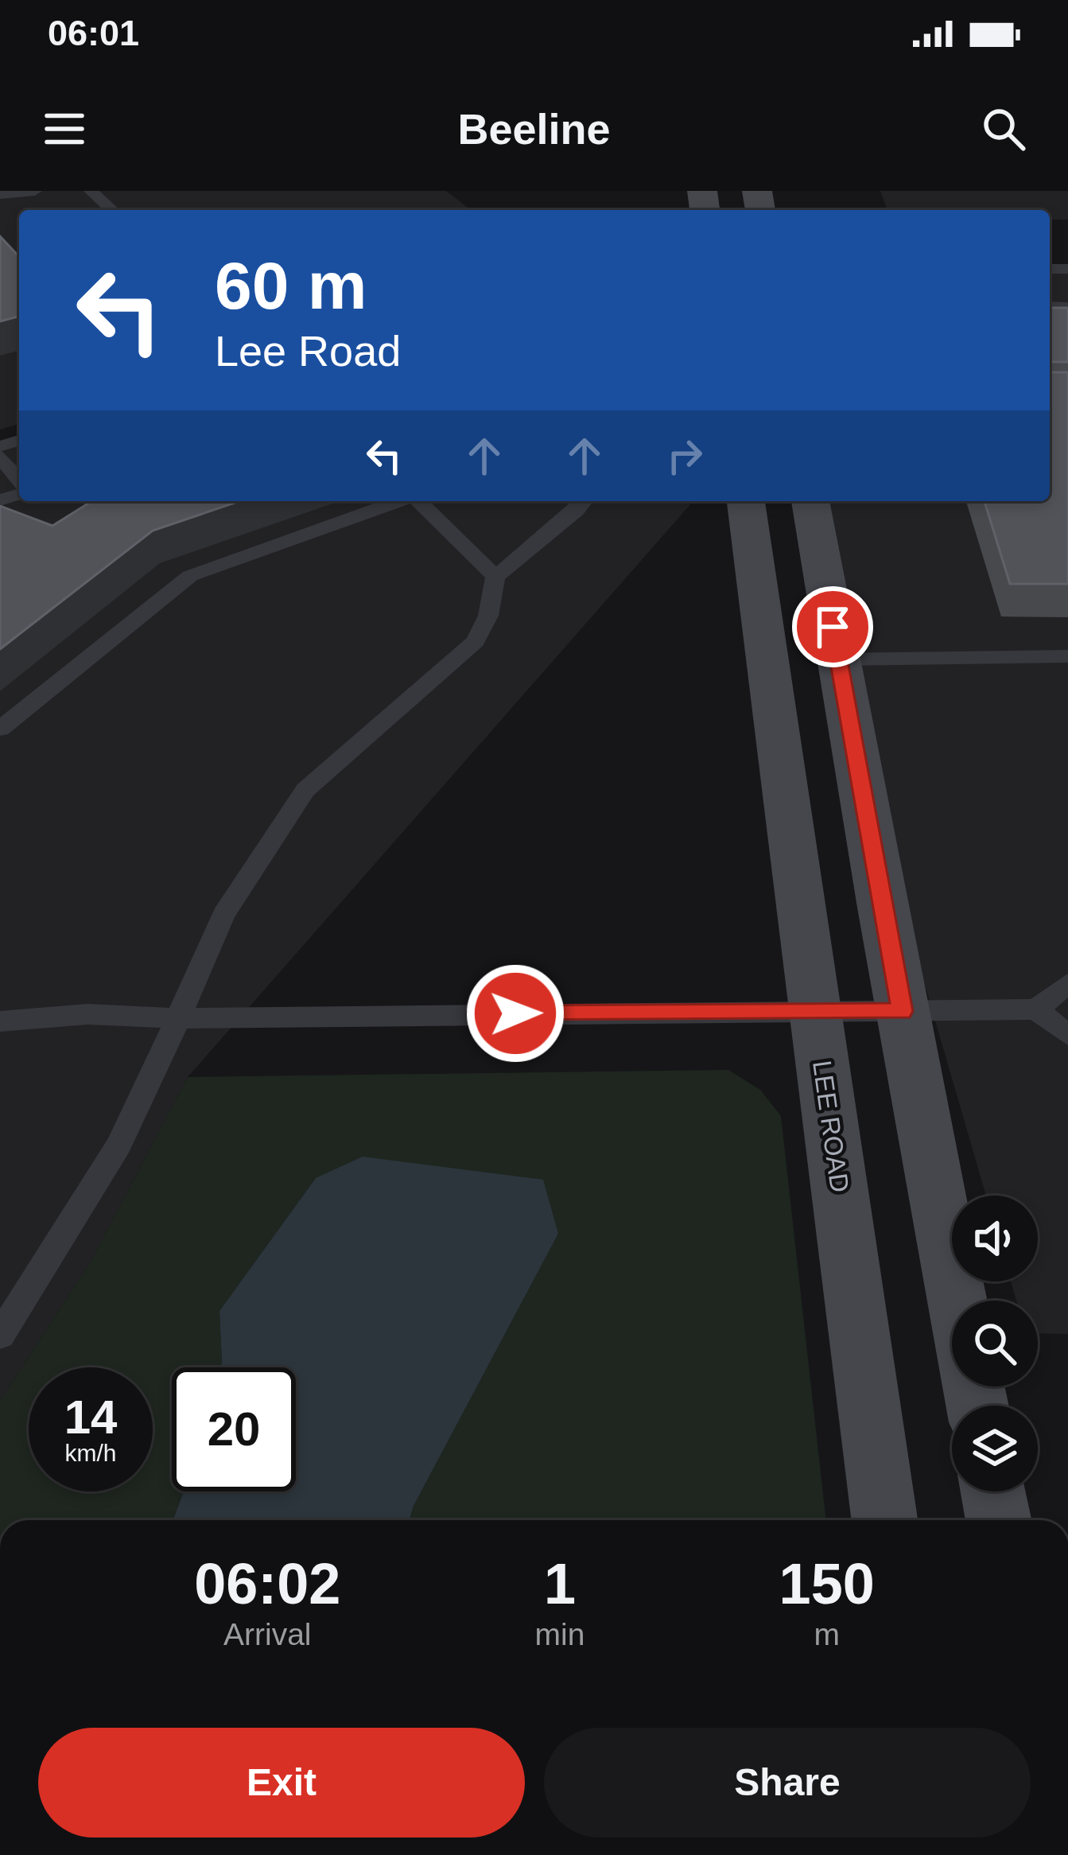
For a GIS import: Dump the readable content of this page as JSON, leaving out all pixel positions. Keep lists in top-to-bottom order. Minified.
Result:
{"streets":{"street":["LEE ROAD"]},"page":{"status":"06:01","header":"Beeline","turn":["60 m","Lee Road"],"speed":"14 km/h","limit":"20","eta":["06:02","Arrival","1","min","150","m"],"buttons":["Exit","Share"]}}
